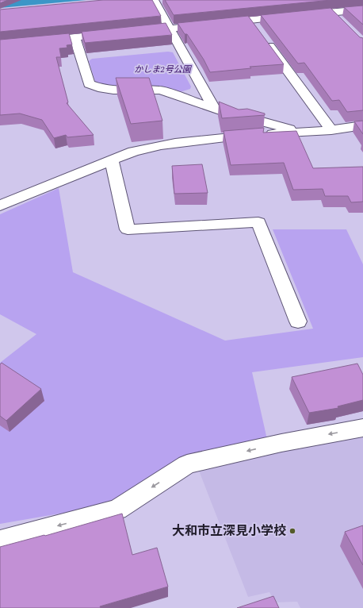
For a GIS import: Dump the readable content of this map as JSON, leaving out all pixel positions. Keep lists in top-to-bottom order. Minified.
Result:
{"parks":["かしま2号公園"],"places":["大和市立深見小学校"]}
